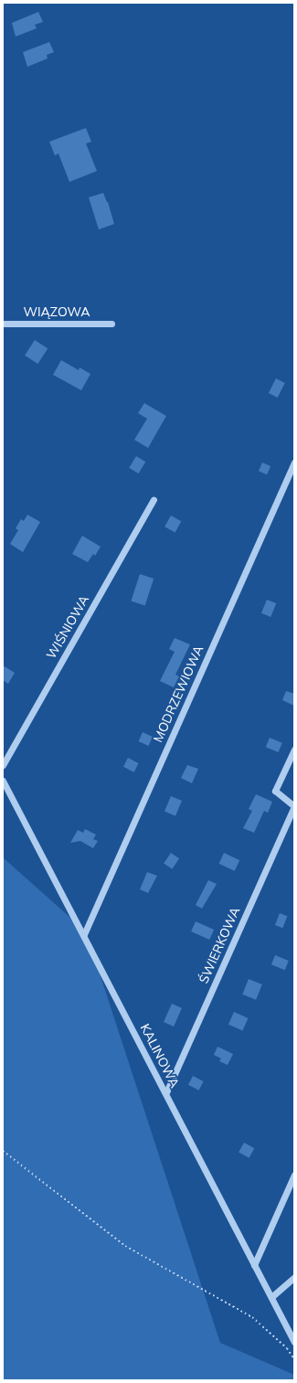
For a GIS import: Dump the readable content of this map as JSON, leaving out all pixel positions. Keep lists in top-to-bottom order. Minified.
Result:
{"streets":{"street":["WIĄZOWA","WIŚNIOWA","MODRZEWIOWA","ŚWIERKOWA","KALINOWA"]},"crossings":[["MODRZEWIOWA","KALINOWA"],["ŚWIERKOWA","KALINOWA"]]}
